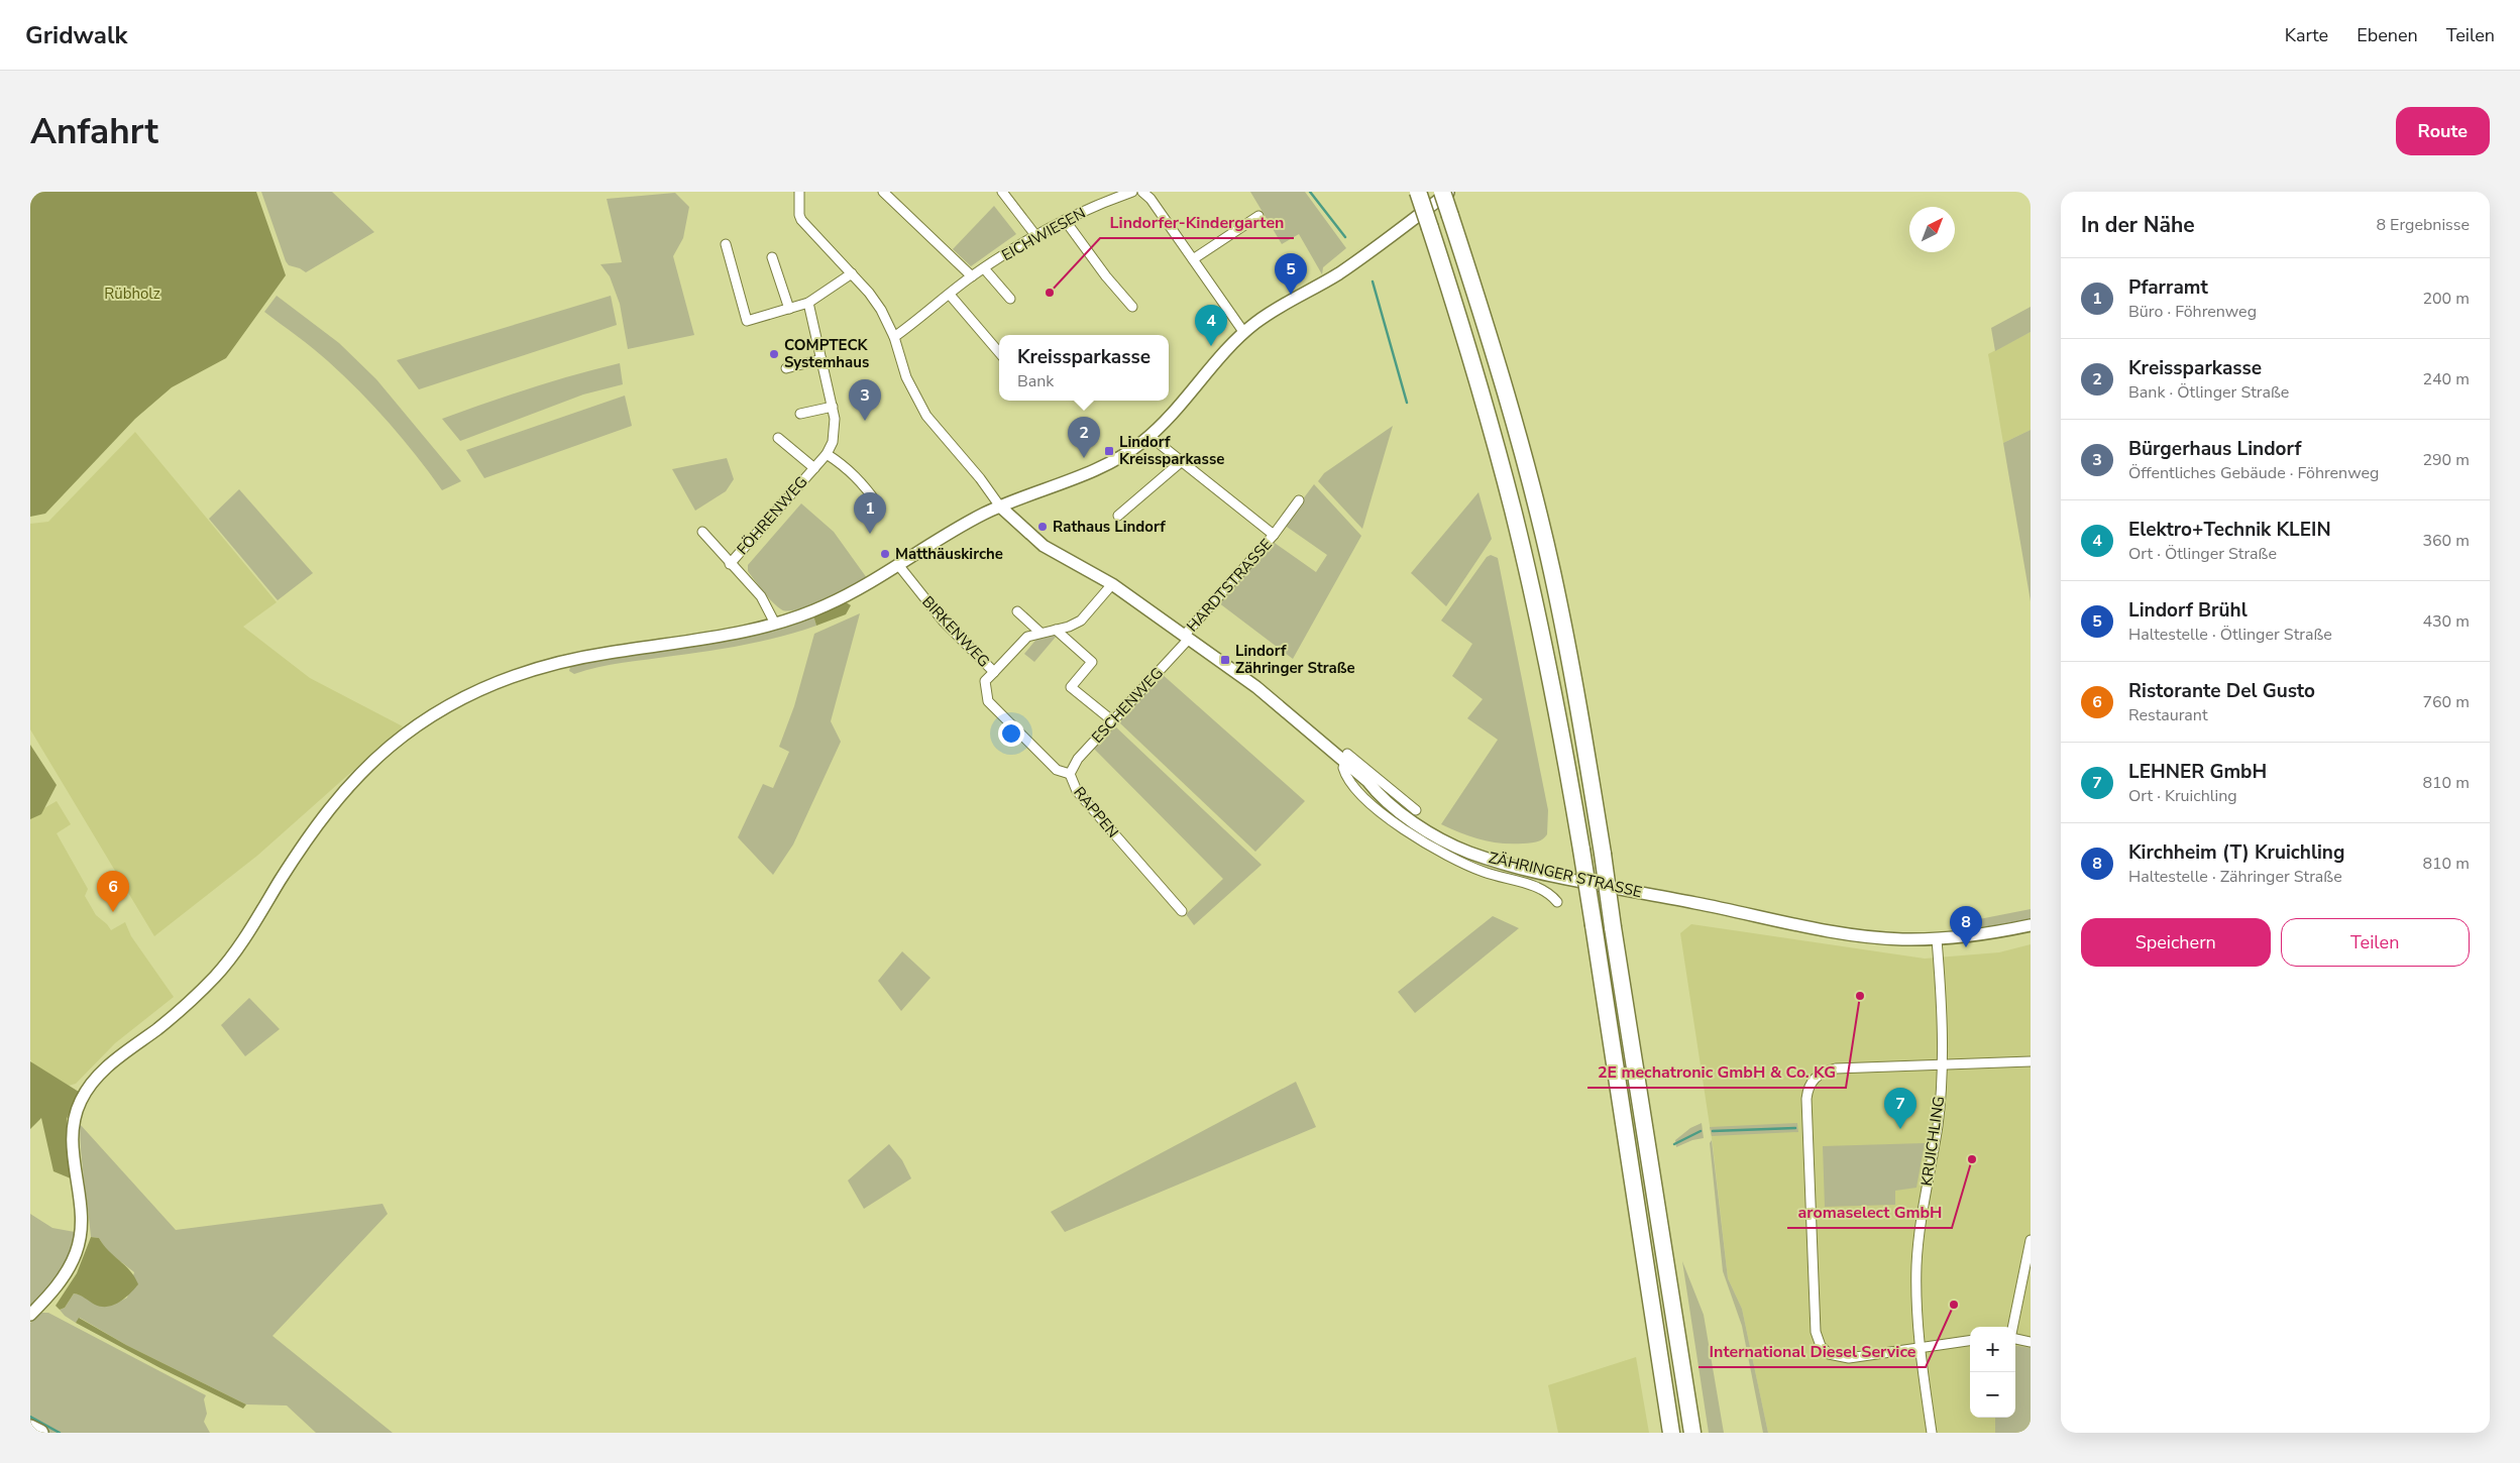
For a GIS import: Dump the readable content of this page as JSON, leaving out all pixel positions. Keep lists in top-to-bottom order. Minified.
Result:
{"streets":{"street":["EICHWIESEN","FÖHRENWEG","HARDTSTRASSE","BIRKENWEG","ESCHENWEG","RAPPEN","ZÄHRINGER STRASSE","KRUICHLING"]},"crossings":[["HARDTSTRASSE","ESCHENWEG"],["HARDTSTRASSE","ZÄHRINGER STRASSE"],["BIRKENWEG","RAPPEN"],["BIRKENWEG","ZÄHRINGER STRASSE"],["ESCHENWEG","RAPPEN"],["ESCHENWEG","ZÄHRINGER STRASSE"],["ZÄHRINGER STRASSE","KRUICHLING"]],"parks":["Rübholz"],"places":{"other":["Lindorfer-Kindergarten","COMPTECK Systemhaus","Rathaus Lindorf","Matthäuskirche","2E mechatronic GmbH & Co. KG","aromaselect GmbH","International Diesel Service"],"transit":["Lindorf Kreissparkasse","Lindorf Zähringer Straße"]},"north":"top right","page":{"header":"Gridwalk","nav":["Karte","Ebenen","Teilen"],"buttons":["Route",["Speichern","Teilen"]],"title":"Anfahrt","heading":["In der Nähe","8 Ergebnisse"],"pins":["5","4","3","2","1","6","8","7"],"list":[{"mark":"1","name":"Pfarramt","note":"Büro · Föhrenweg","value":"200 m"},{"mark":"2","name":"Kreissparkasse","note":"Bank · Ötlinger Straße","value":"240 m"},{"mark":"3","name":"Bürgerhaus Lindorf","note":"Öffentliches Gebäude · Föhrenweg","value":"290 m"},{"mark":"4","name":"Elektro+Technik KLEIN","note":"Ort · Ötlinger Straße","value":"360 m"},{"mark":"5","name":"Lindorf Brühl","note":"Haltestelle · Ötlinger Straße","value":"430 m"},{"mark":"6","name":"Ristorante Del Gusto","note":"Restaurant","value":"760 m"},{"mark":"7","name":"LEHNER GmbH","note":"Ort · Kruichling","value":"810 m"},{"mark":"8","name":"Kirchheim (T) Kruichling","note":"Haltestelle · Zähringer Straße","value":"810 m"}],"popup":["Kreissparkasse","Bank"],"map_buttons":["+","−"]}}
